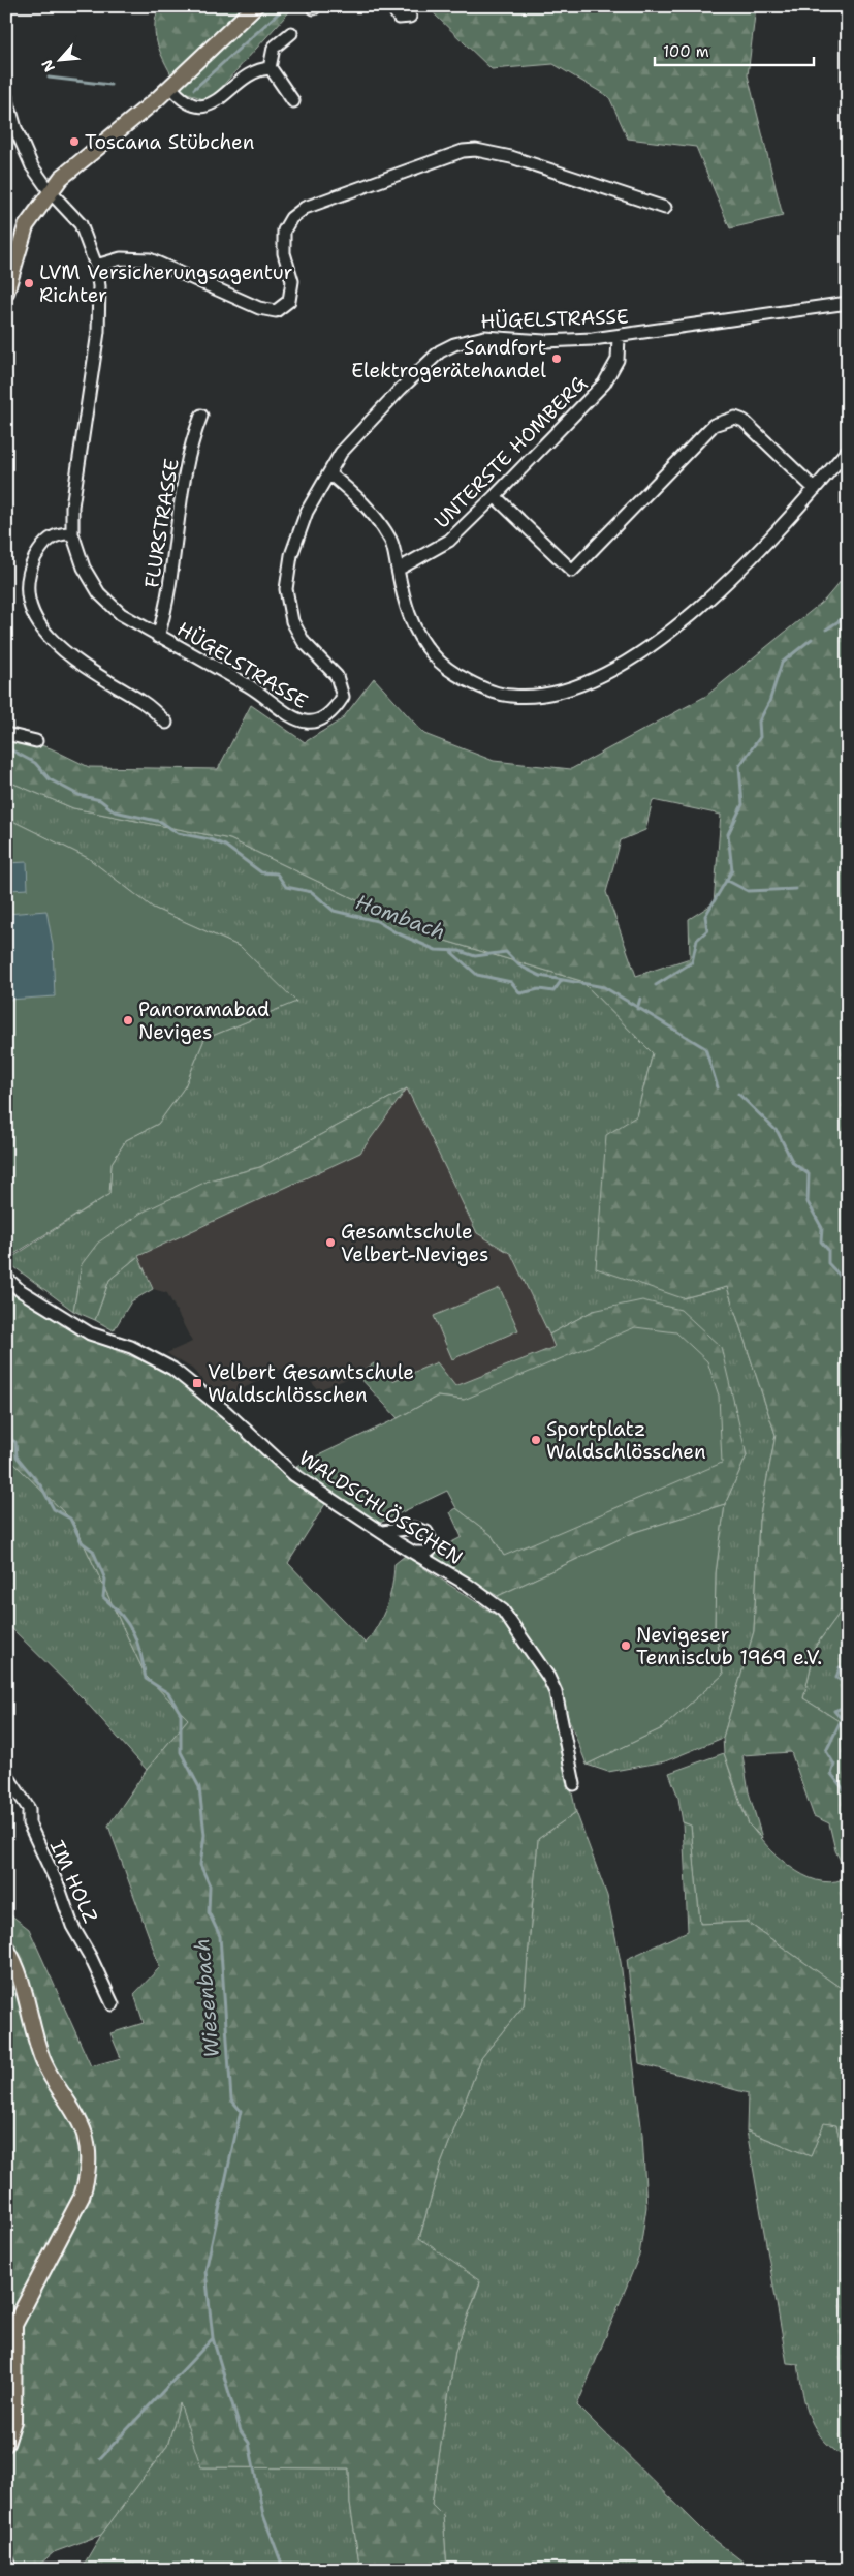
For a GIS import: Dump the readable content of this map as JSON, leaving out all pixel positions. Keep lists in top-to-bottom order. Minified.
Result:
{"streets":{"street":["HÜGELSTRASSE","UNTERSTE HOMBERG","FLURSTRASSE","WALDSCHLÖSSCHEN","IM HOLZ"]},"crossings":[["HÜGELSTRASSE","UNTERSTE HOMBERG"],["HÜGELSTRASSE","FLURSTRASSE"]],"water":["Hombach","Wiesenbach"],"places":{"other":["Toscana Stübchen","LVM Versicherungsagentur Richter","Sandfort Elektrogerätehandel","Panoramabad Neviges","Gesamtschule Velbert-Neviges","Sportplatz Waldschlösschen","Nevigeser Tennisclub 1969 e.V."],"transit":["Velbert Gesamtschule Waldschlösschen"]},"scale_bar":"100 m","north":"bottom left"}
